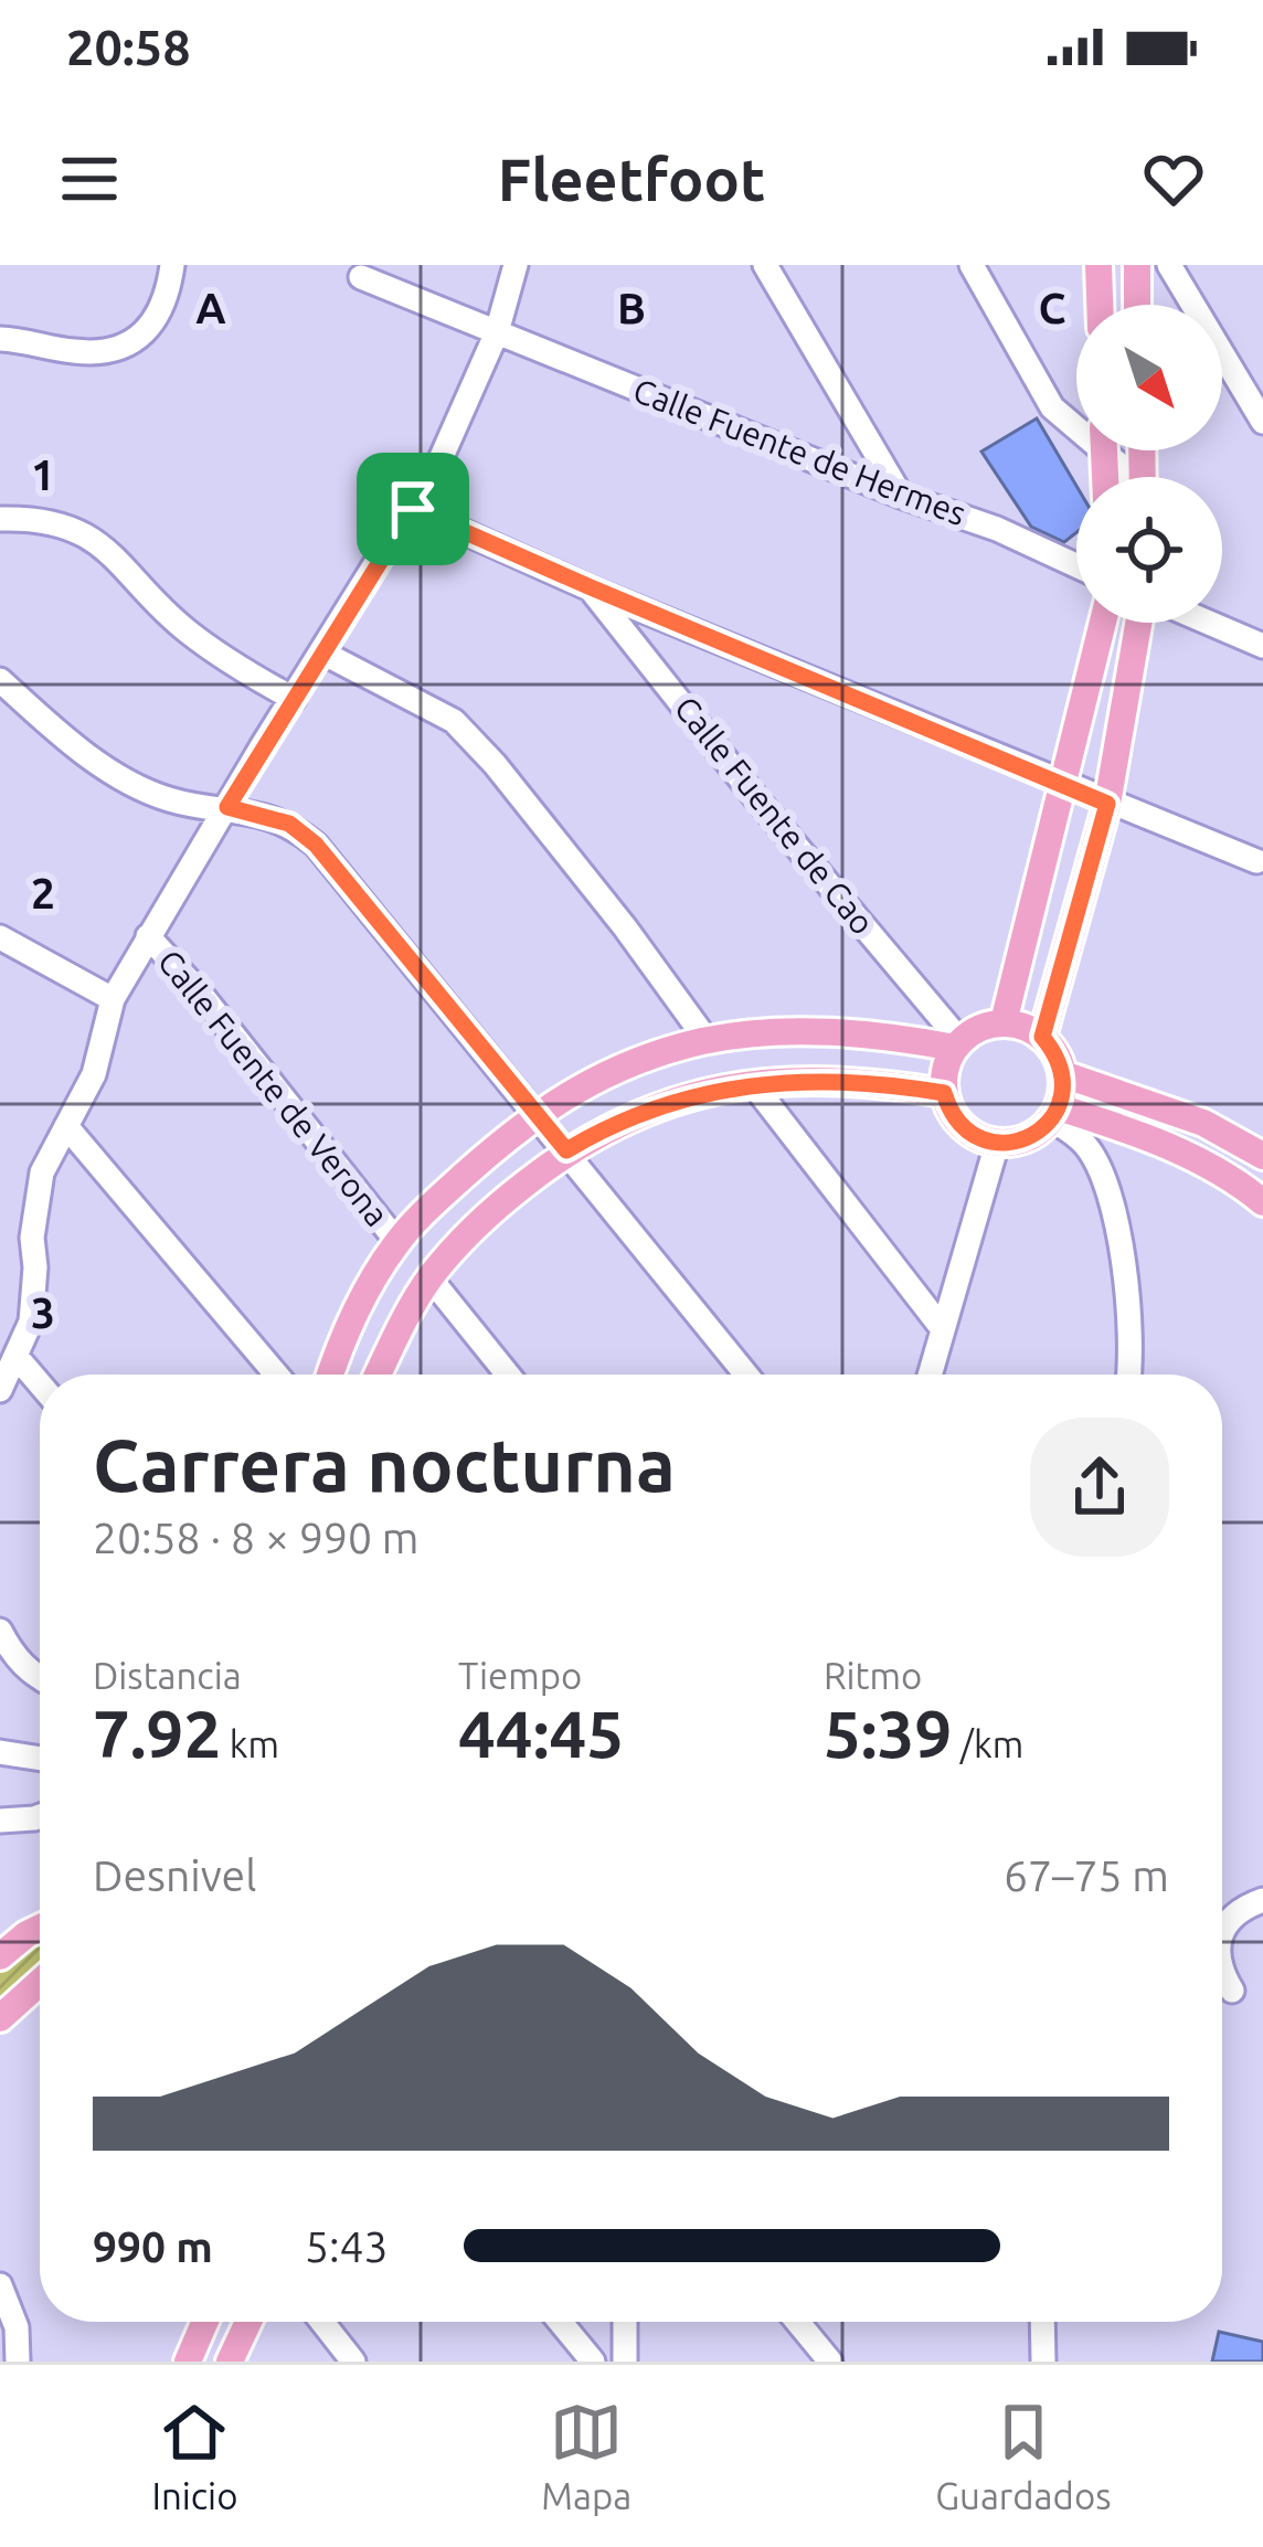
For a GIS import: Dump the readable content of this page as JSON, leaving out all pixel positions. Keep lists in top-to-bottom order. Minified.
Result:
{"streets":{"street":["Calle Fuente de Hermes","Calle Fuente de Cao","Calle Fuente de Verona"]},"north":"bottom right","page":{"status":"20:58","header":"Fleetfoot","heading":["Carrera nocturna","20:58 · 8 × 990 m"],"stats":[["Distancia","7.92 km"],["Tiempo","44:45"],["Ritmo","5:39 /km"]],"chart":["Desnivel","67–75 m"],"list":[{"name":"990 m","note":"5:43"}],"tabs":["Inicio","Mapa","Guardados"]},"grid":{"columns":["A","B","C"],"rows":["1","2","3"]}}
